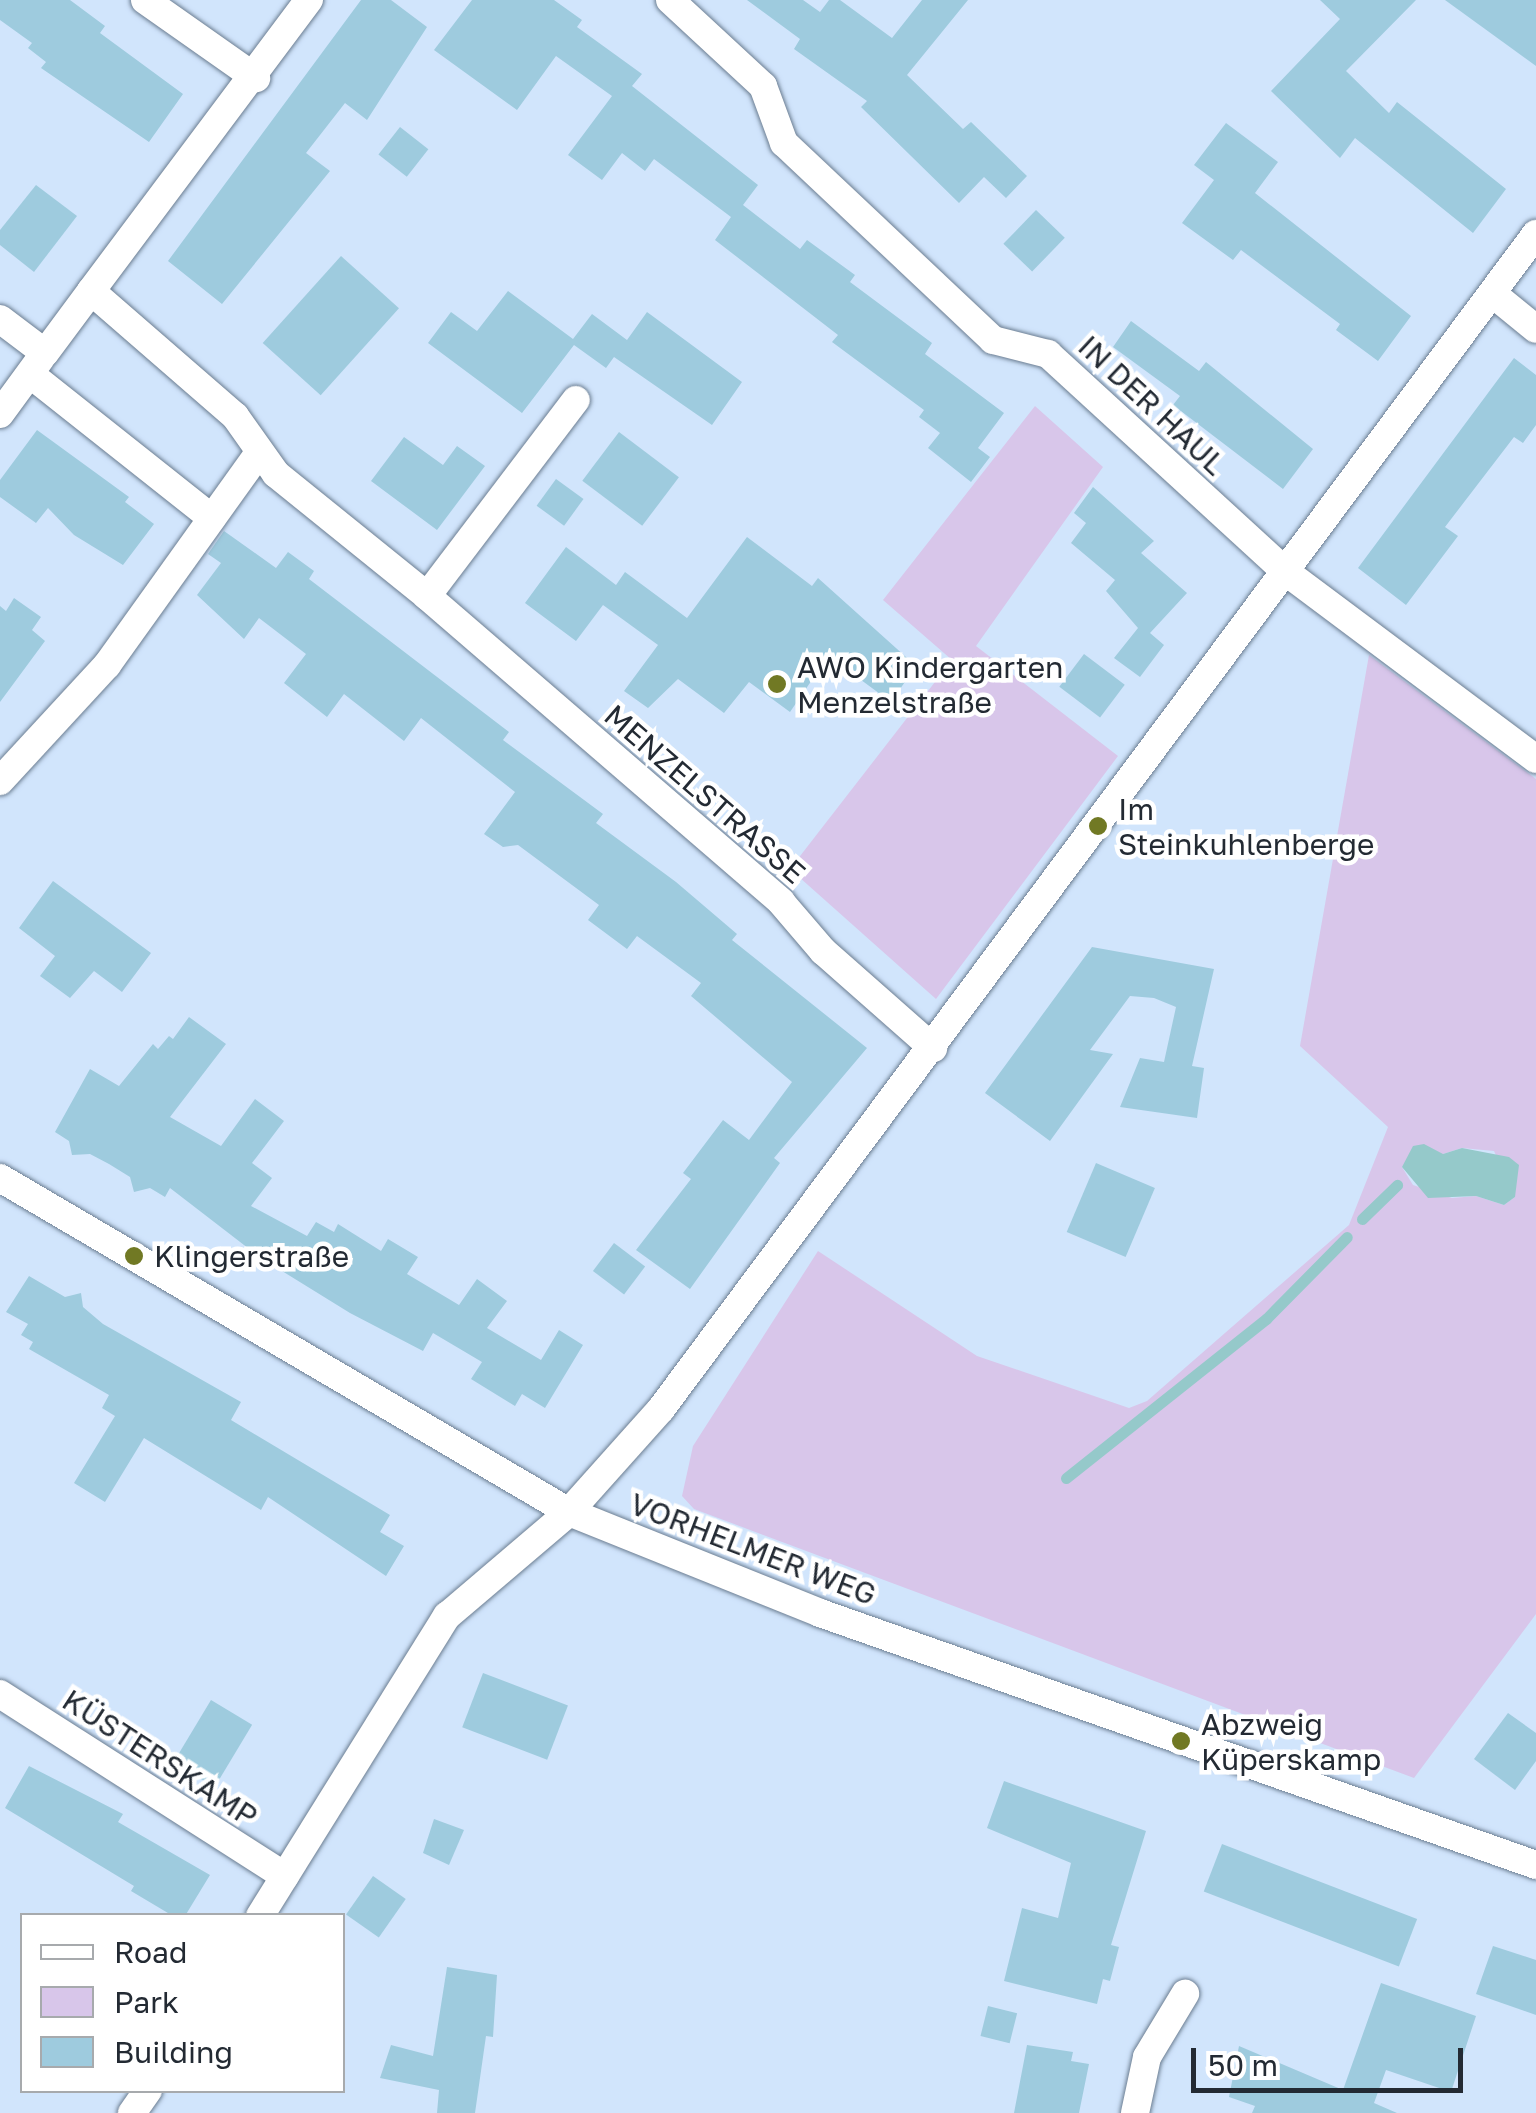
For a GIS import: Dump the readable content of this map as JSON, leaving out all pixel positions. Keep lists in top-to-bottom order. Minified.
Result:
{"streets":{"street":["IN DER HAUL","MENZELSTRASSE","VORHELMER WEG","KÜSTERSKAMP"]},"places":["AWO Kindergarten Menzelstraße","Im Steinkuhlenberge","Klingerstraße","Abzweig Küperskamp"],"legend":["Road","Park","Building"],"scale_bar":"50 m"}
